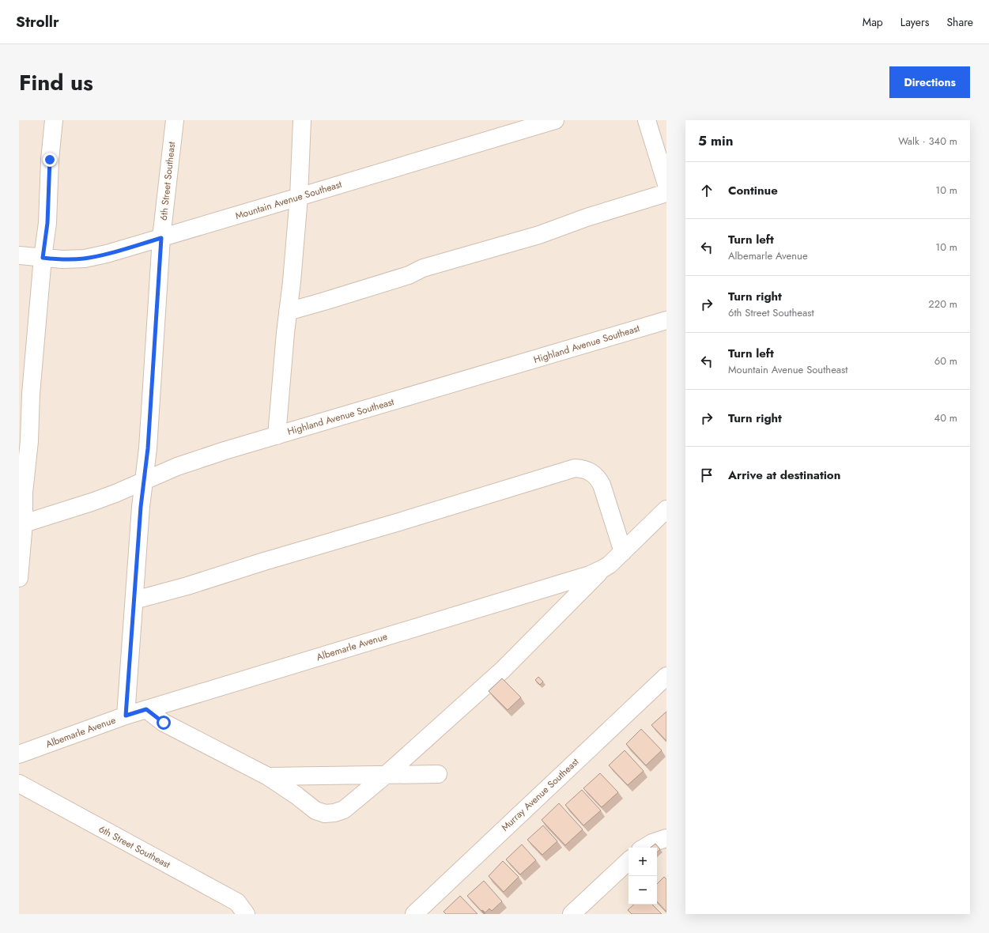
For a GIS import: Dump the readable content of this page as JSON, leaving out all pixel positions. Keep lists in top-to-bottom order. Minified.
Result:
{"streets":{"street":["6th Street Southeast","Mountain Avenue Southeast","Highland Avenue Southeast","Albemarle Avenue","Murray Avenue Southeast"]},"crossings":[["6th Street Southeast","Mountain Avenue Southeast"],["6th Street Southeast","Highland Avenue Southeast"],["6th Street Southeast","Albemarle Avenue"]],"page":{"header":"Strollr","nav":["Map","Layers","Share"],"title":"Find us","buttons":"Directions","heading":["5 min","Walk · 340 m"],"list":[["Continue","10 m"],["Turn left","Albemarle Avenue","10 m"],["Turn right","6th Street Southeast","220 m"],["Turn left","Mountain Avenue Southeast","60 m"],["Turn right","40 m"],"Arrive at destination"],"map_buttons":["+","−"]}}
